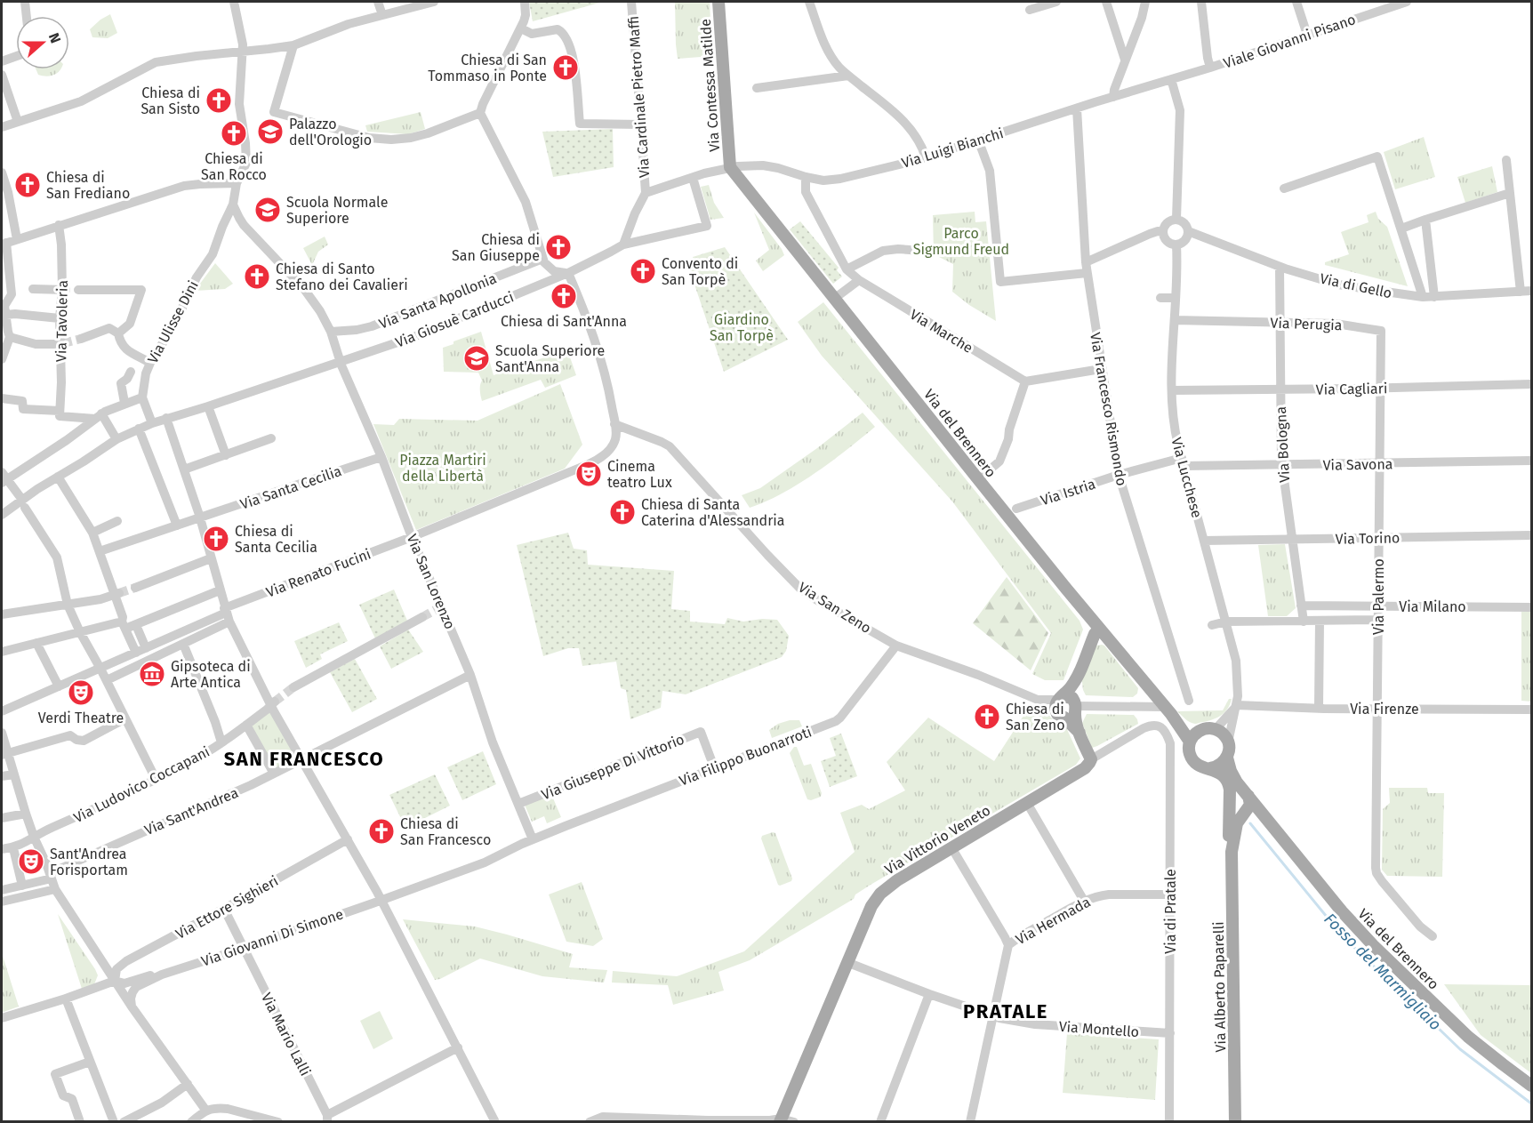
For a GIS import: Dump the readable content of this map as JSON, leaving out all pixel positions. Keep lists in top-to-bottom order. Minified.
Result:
{"streets":{"main road":["Via Contessa Matilde","Via del Brennero","Via Vittorio Veneto","Via Alberto Paparelli"],"street":["Viale Giovanni Pisano","Via Cardinale Pietro Maffi","Via Luigi Bianchi","Via di Gello","Via Santa Apollonia","Via Giosuè Carducci","Via Tavoleria","Via Ulisse Dini","Via Perugia","Via Marche","Via Cagliari","Via Francesco Rismondo","Via Bologna","Via Savona","Via Lucchese","Via Santa Cecilia","Via Istria","Via Torino","Via Renato Fucini","Via San Lorenzo","Via Palermo","Via Milano","Via San Zeno","Via Firenze","Via Filippo Buonarroti","Via Giuseppe Di Vittorio","Via Ludovico Coccapani","Via Sant'Andrea","Via Ettore Sighieri","Via di Pratale","Via Hermada","Via Giovanni Di Simone","Via Montello","Via Mario Lalli"]},"crossings":[["Viale Giovanni Pisano","Via Luigi Bianchi"],["Via Contessa Matilde","Via Luigi Bianchi"],["Via Contessa Matilde","Via del Brennero"],["Via Cardinale Pietro Maffi","Via Luigi Bianchi"],["Via Luigi Bianchi","Via Giosuè Carducci"],["Via Luigi Bianchi","Via Francesco Rismondo"],["Via Luigi Bianchi","Via del Brennero"],["Via di Gello","Via Bologna"],["Via di Gello","Via Lucchese"],["Via Santa Apollonia","Via San Lorenzo"],["Via Giosuè Carducci","Via San Lorenzo"],["Via Ulisse Dini","Via San Lorenzo"],["Via Perugia","Via Cagliari"],["Via Perugia","Via Bologna"],["Via Perugia","Via Lucchese"],["Via Perugia","Via Palermo"],["Via Cagliari","Via Bologna"],["Via Cagliari","Via Lucchese"],["Via Cagliari","Via Palermo"],["Via Francesco Rismondo","Via Istria"],["Via del Brennero","Via Lucchese"],["Via Bologna","Via Savona"],["Via Bologna","Via Torino"],["Via Bologna","Via Milano"],["Via Savona","Via Lucchese"],["Via Savona","Via Istria"],["Via Savona","Via Palermo"],["Via Lucchese","Via Istria"],["Via Lucchese","Via Torino"],["Via Lucchese","Via Milano"],["Via Lucchese","Via Firenze"],["Via Santa Cecilia","Via San Lorenzo"],["Via Torino","Via Palermo"],["Via Renato Fucini","Via San Lorenzo"],["Via San Lorenzo","Via Filippo Buonarroti"],["Via San Lorenzo","Via Giuseppe Di Vittorio"],["Via San Lorenzo","Via Sant'Andrea"],["Via Palermo","Via Milano"],["Via Palermo","Via Firenze"],["Via San Zeno","Via Filippo Buonarroti"],["Via Filippo Buonarroti","Via Giuseppe Di Vittorio"],["Via Filippo Buonarroti","Via Giovanni Di Simone"],["Via Vittorio Veneto","Via di Pratale"],["Via Vittorio Veneto","Via Montello"],["Via Ettore Sighieri","Via Giovanni Di Simone"],["Via Ettore Sighieri","Via Mario Lalli"],["Via di Pratale","Via Hermada"],["Via di Pratale","Via Montello"],["Via Hermada","Via Montello"],["Via Giovanni Di Simone","Via Mario Lalli"]],"districts":["SAN FRANCESCO","PRATALE"],"water":["Fosso del Marmigliaio"],"parks":["Parco Sigmund Freud","Giardino San Torpè","Piazza Martiri della Libertà"],"places":{"church":["Chiesa di San Tommaso in Ponte","Chiesa di San Sisto","Chiesa di San Rocco","Chiesa di San Frediano","Chiesa di San Giuseppe","Convento di San Torpè","Chiesa di Santo Stefano dei Cavalieri","Chiesa di Sant'Anna","Chiesa di Santa Caterina d'Alessandria","Chiesa di Santa Cecilia","Chiesa di San Zeno","Chiesa di San Francesco"],"school or university":["Palazzo dell'Orologio","Scuola Normale Superiore","Scuola Superiore Sant'Anna"],"theatre":["Cinema teatro Lux","Verdi Theatre","Sant'Andrea Forisportam"],"museum":["Gipsoteca di Arte Antica"]},"north":"right"}
